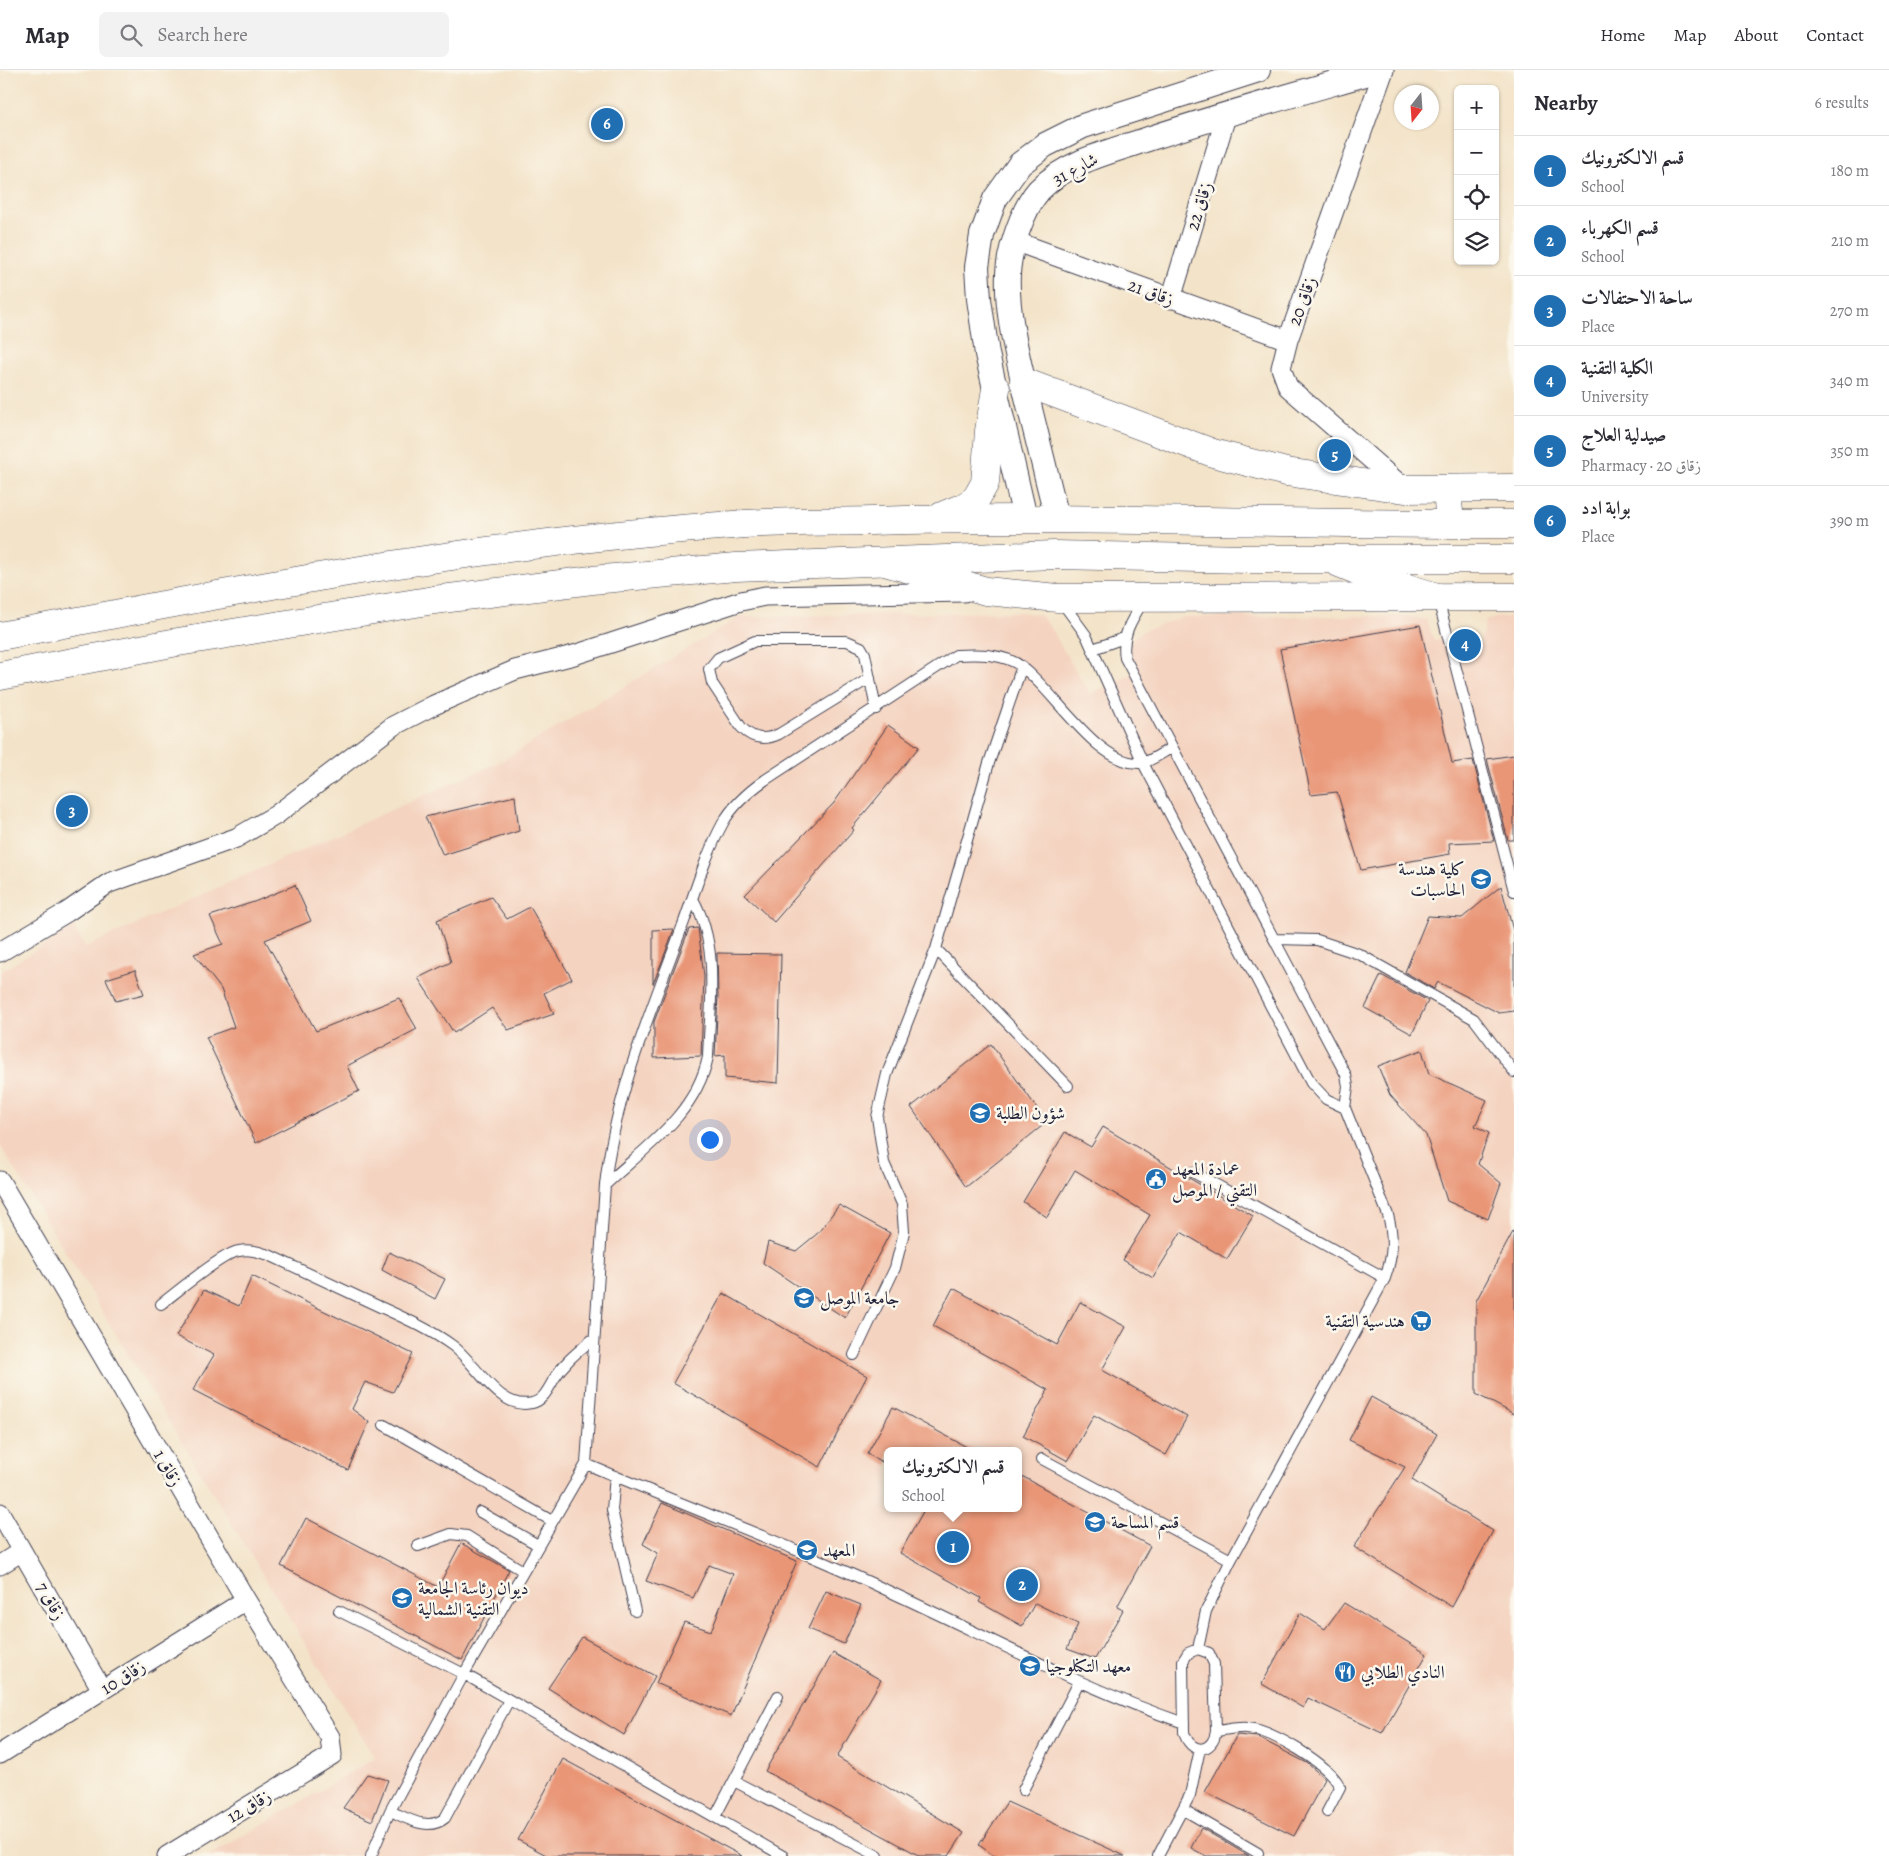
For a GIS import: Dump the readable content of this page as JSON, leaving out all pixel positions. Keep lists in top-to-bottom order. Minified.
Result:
{"streets":{"street":["شارع 31","زقاق 22","زقاق 21","زقاق 20","زقاق 1","زقاق 7","زقاق 10","زقاق 12"]},"crossings":[["شارع 31","زقاق 22"],["شارع 31","زقاق 21"],["زقاق 22","زقاق 21"],["زقاق 21","زقاق 20"],["زقاق 1","زقاق 10"],["زقاق 1","زقاق 12"],["زقاق 7","زقاق 10"]],"places":{"school or university":["كلية هندسة الحاسبات","شؤون الطلبة","جامعة الموصل","قسم المساحة","المعهد","ديوان رئاسة الجامعة التقنية الشمالية","معهد التكنلوجيا"],"public building":["عمادة المعهد التقني / الموصل"],"supermarket":["هندسية التقنية"],"restaurant":["النادي الطلابي"]},"north":"bottom","page":{"header":"Map","search":"Search here","nav":["Home","Map","About","Contact"],"heading":["Nearby","6 results"],"map_buttons":["+","−"],"pins":["6","5","4","3","1","2"],"list":[{"mark":"1","name":"قسم الالكترونيك","note":"School","value":"180 m"},{"mark":"2","name":"قسم الكهرباء","note":"School","value":"210 m"},{"mark":"3","name":"ساحة الاحتفالات","note":"Place","value":"270 m"},{"mark":"4","name":"الكلية التقنية","note":"University","value":"340 m"},{"mark":"5","name":"صيدلية العلاج","note":"Pharmacy · زقاق 20","value":"350 m"},{"mark":"6","name":"بوابة ادد","note":"Place","value":"390 m"}],"popup":["قسم الالكترونيك","School"]}}
